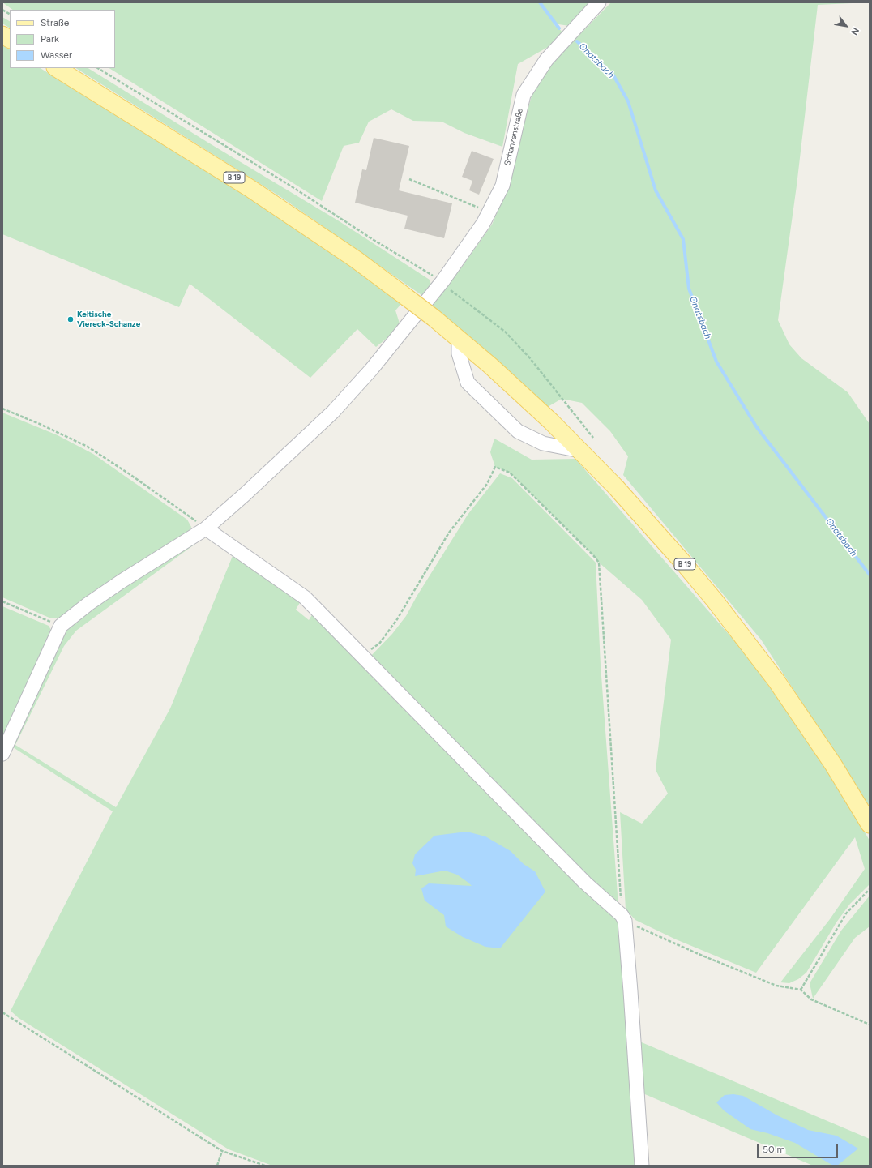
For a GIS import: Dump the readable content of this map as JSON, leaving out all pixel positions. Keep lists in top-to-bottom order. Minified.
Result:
{"streets":{"main road":["B 19"],"street":["Schanzenstraße"]},"water":["Onatsbach"],"places":["Keltische Viereck-Schanze"],"legend":["Straße","Park","Wasser"],"scale_bar":"50 m","north":"bottom right"}
